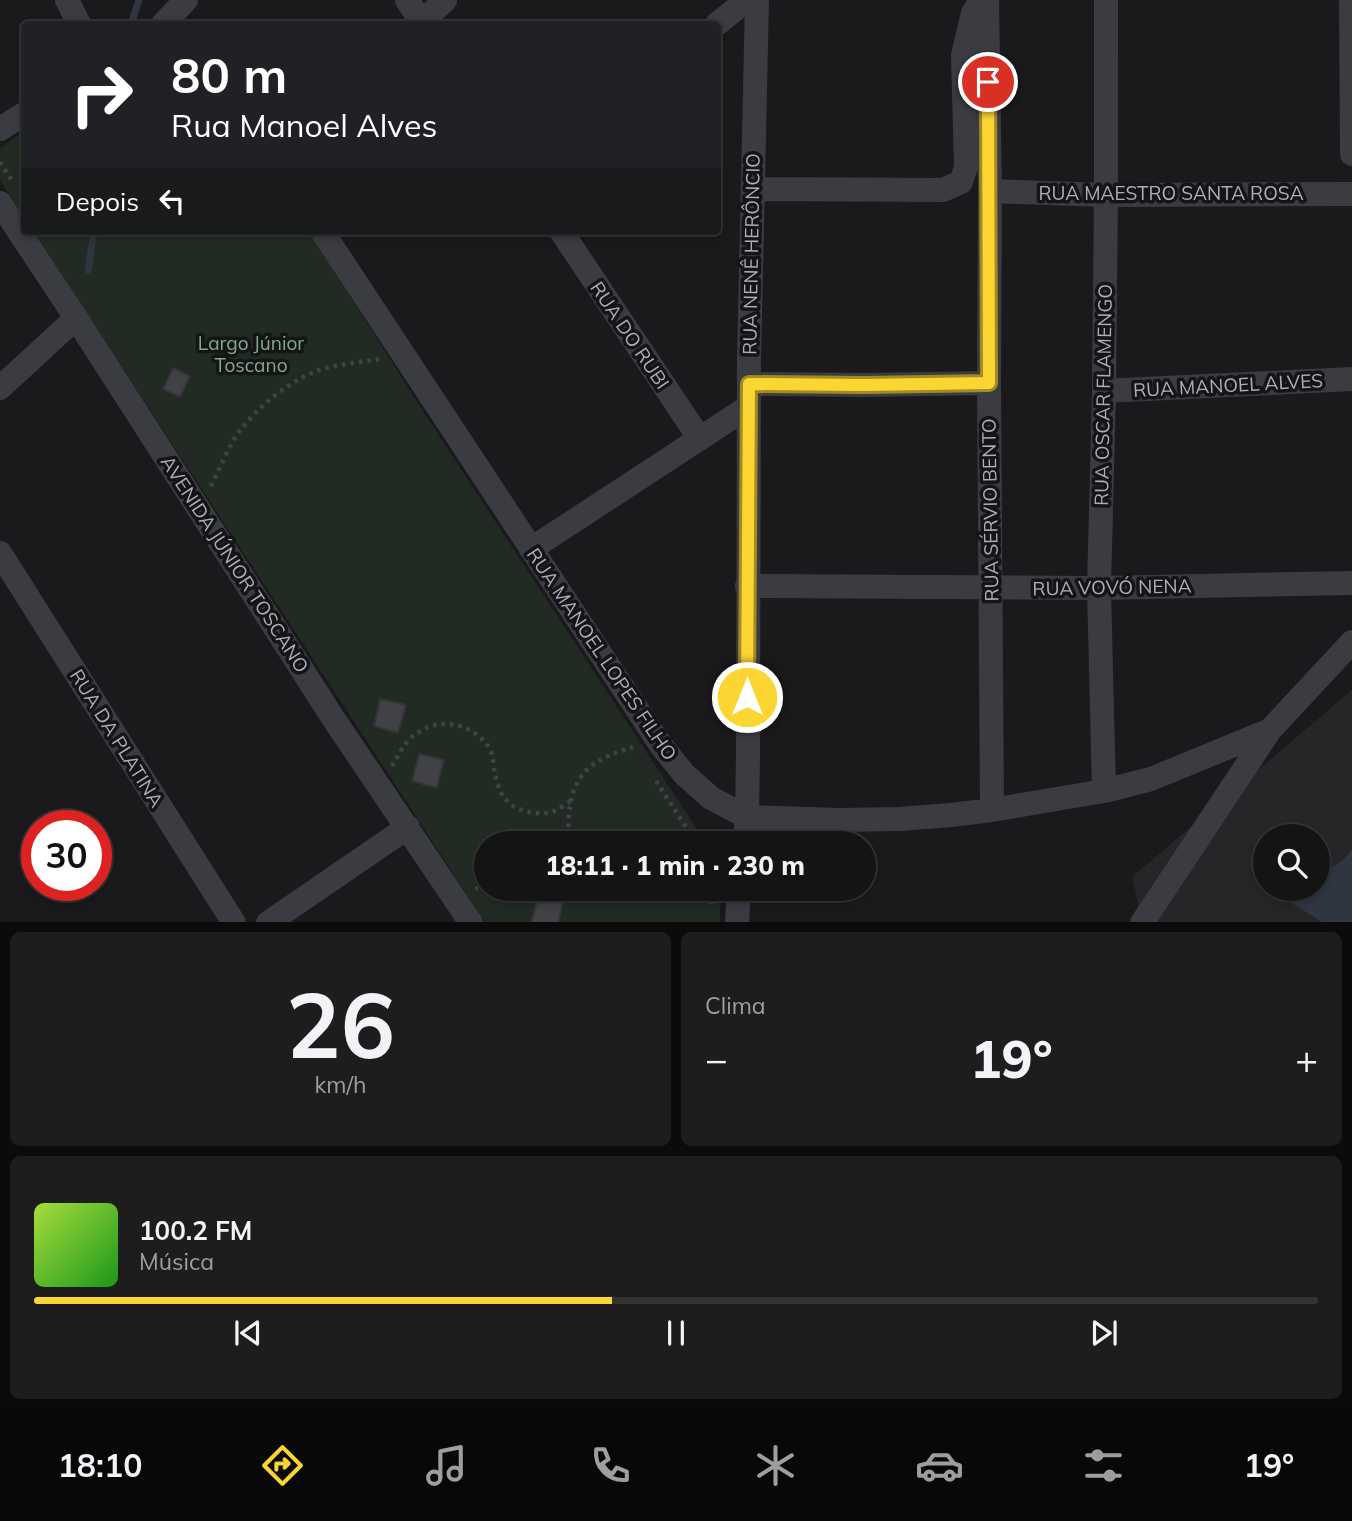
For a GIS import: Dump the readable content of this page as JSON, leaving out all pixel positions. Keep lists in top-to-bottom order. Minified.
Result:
{"streets":{"street":["RUA MAESTRO SANTA ROSA","RUA NENÊ HERÔNCIO","RUA DO RUBI","RUA MANOEL ALVES","RUA OSCAR FLAMENGO","RUA SÉRVIO BENTO","AVENIDA JÚNIOR TOSCANO","RUA VOVÓ NENA","RUA MANOEL LOPES FILHO","RUA DA PLATINA"]},"crossings":[["RUA MAESTRO SANTA ROSA","RUA OSCAR FLAMENGO"],["RUA MAESTRO SANTA ROSA","RUA SÉRVIO BENTO"],["RUA NENÊ HERÔNCIO","RUA VOVÓ NENA"],["RUA NENÊ HERÔNCIO","RUA MANOEL LOPES FILHO"],["RUA MANOEL ALVES","RUA OSCAR FLAMENGO"],["RUA OSCAR FLAMENGO","RUA VOVÓ NENA"],["RUA OSCAR FLAMENGO","RUA MANOEL LOPES FILHO"],["RUA SÉRVIO BENTO","RUA VOVÓ NENA"],["RUA SÉRVIO BENTO","RUA MANOEL LOPES FILHO"]],"parks":["Largo Júnior Toscano"],"page":{"turn":["80 m","Rua Manoel Alves"],"then":"Depois","limit":"30","trip":"18:11 · 1 min · 230 m","tile":[["26","km/h"],"Clima"],"heat":["−","19°","+"],"song":["100.2 FM","Música"],"tabs":["18:10","19°"]}}
